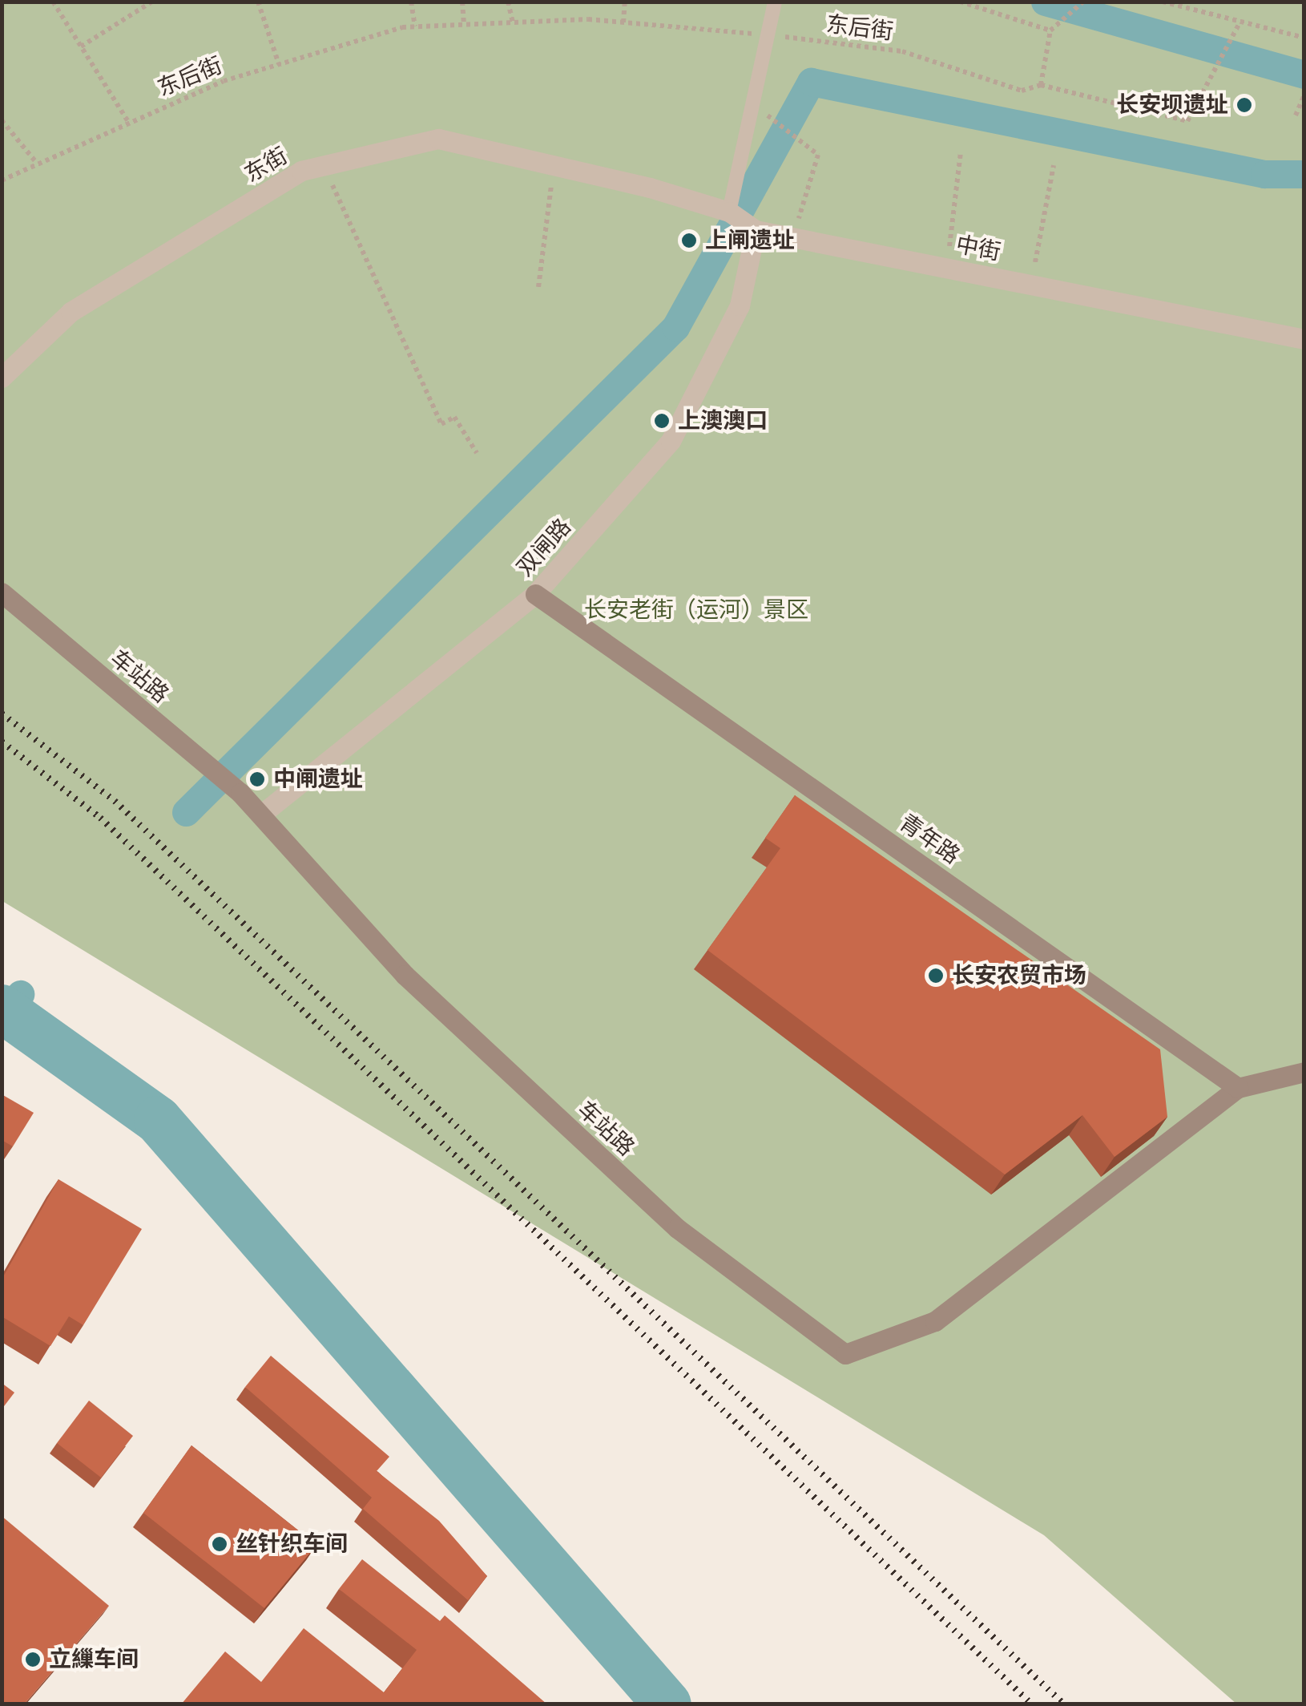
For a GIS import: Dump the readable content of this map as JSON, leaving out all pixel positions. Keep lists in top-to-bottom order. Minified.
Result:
{"streets":{"street":["东街","中街","双闸路","车站路","青年路"],"path":["东后街"]},"crossings":[["东街","中街"],["中街","双闸路"],["双闸路","车站路"],["双闸路","青年路"],["车站路","青年路"]],"parks":["长安老街（运河）景区"],"places":["长安坝遗址","上闸遗址","上澳澳口","中闸遗址","长安农贸市场","丝针织车间","立繅车间"]}
